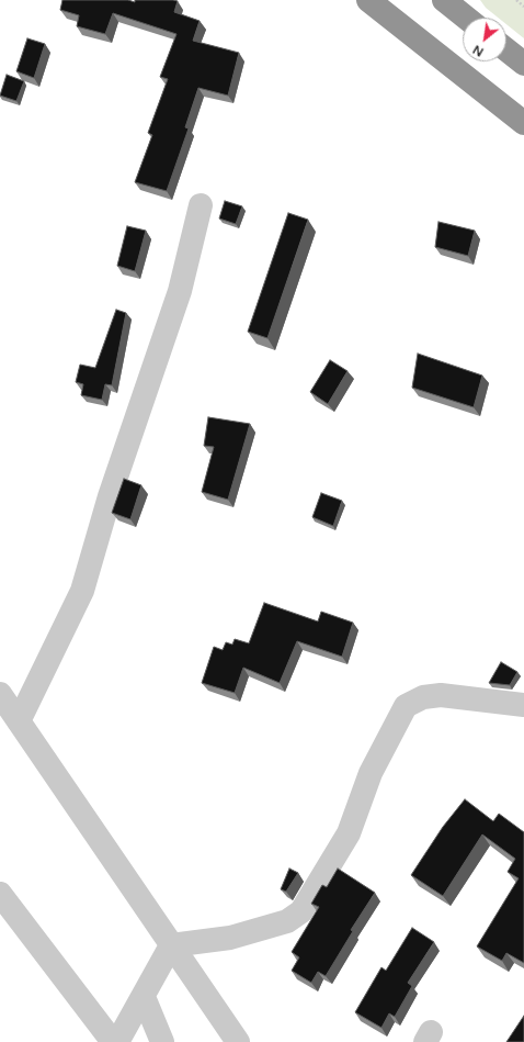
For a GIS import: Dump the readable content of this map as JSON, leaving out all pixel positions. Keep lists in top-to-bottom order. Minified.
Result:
{"north":"bottom left"}
